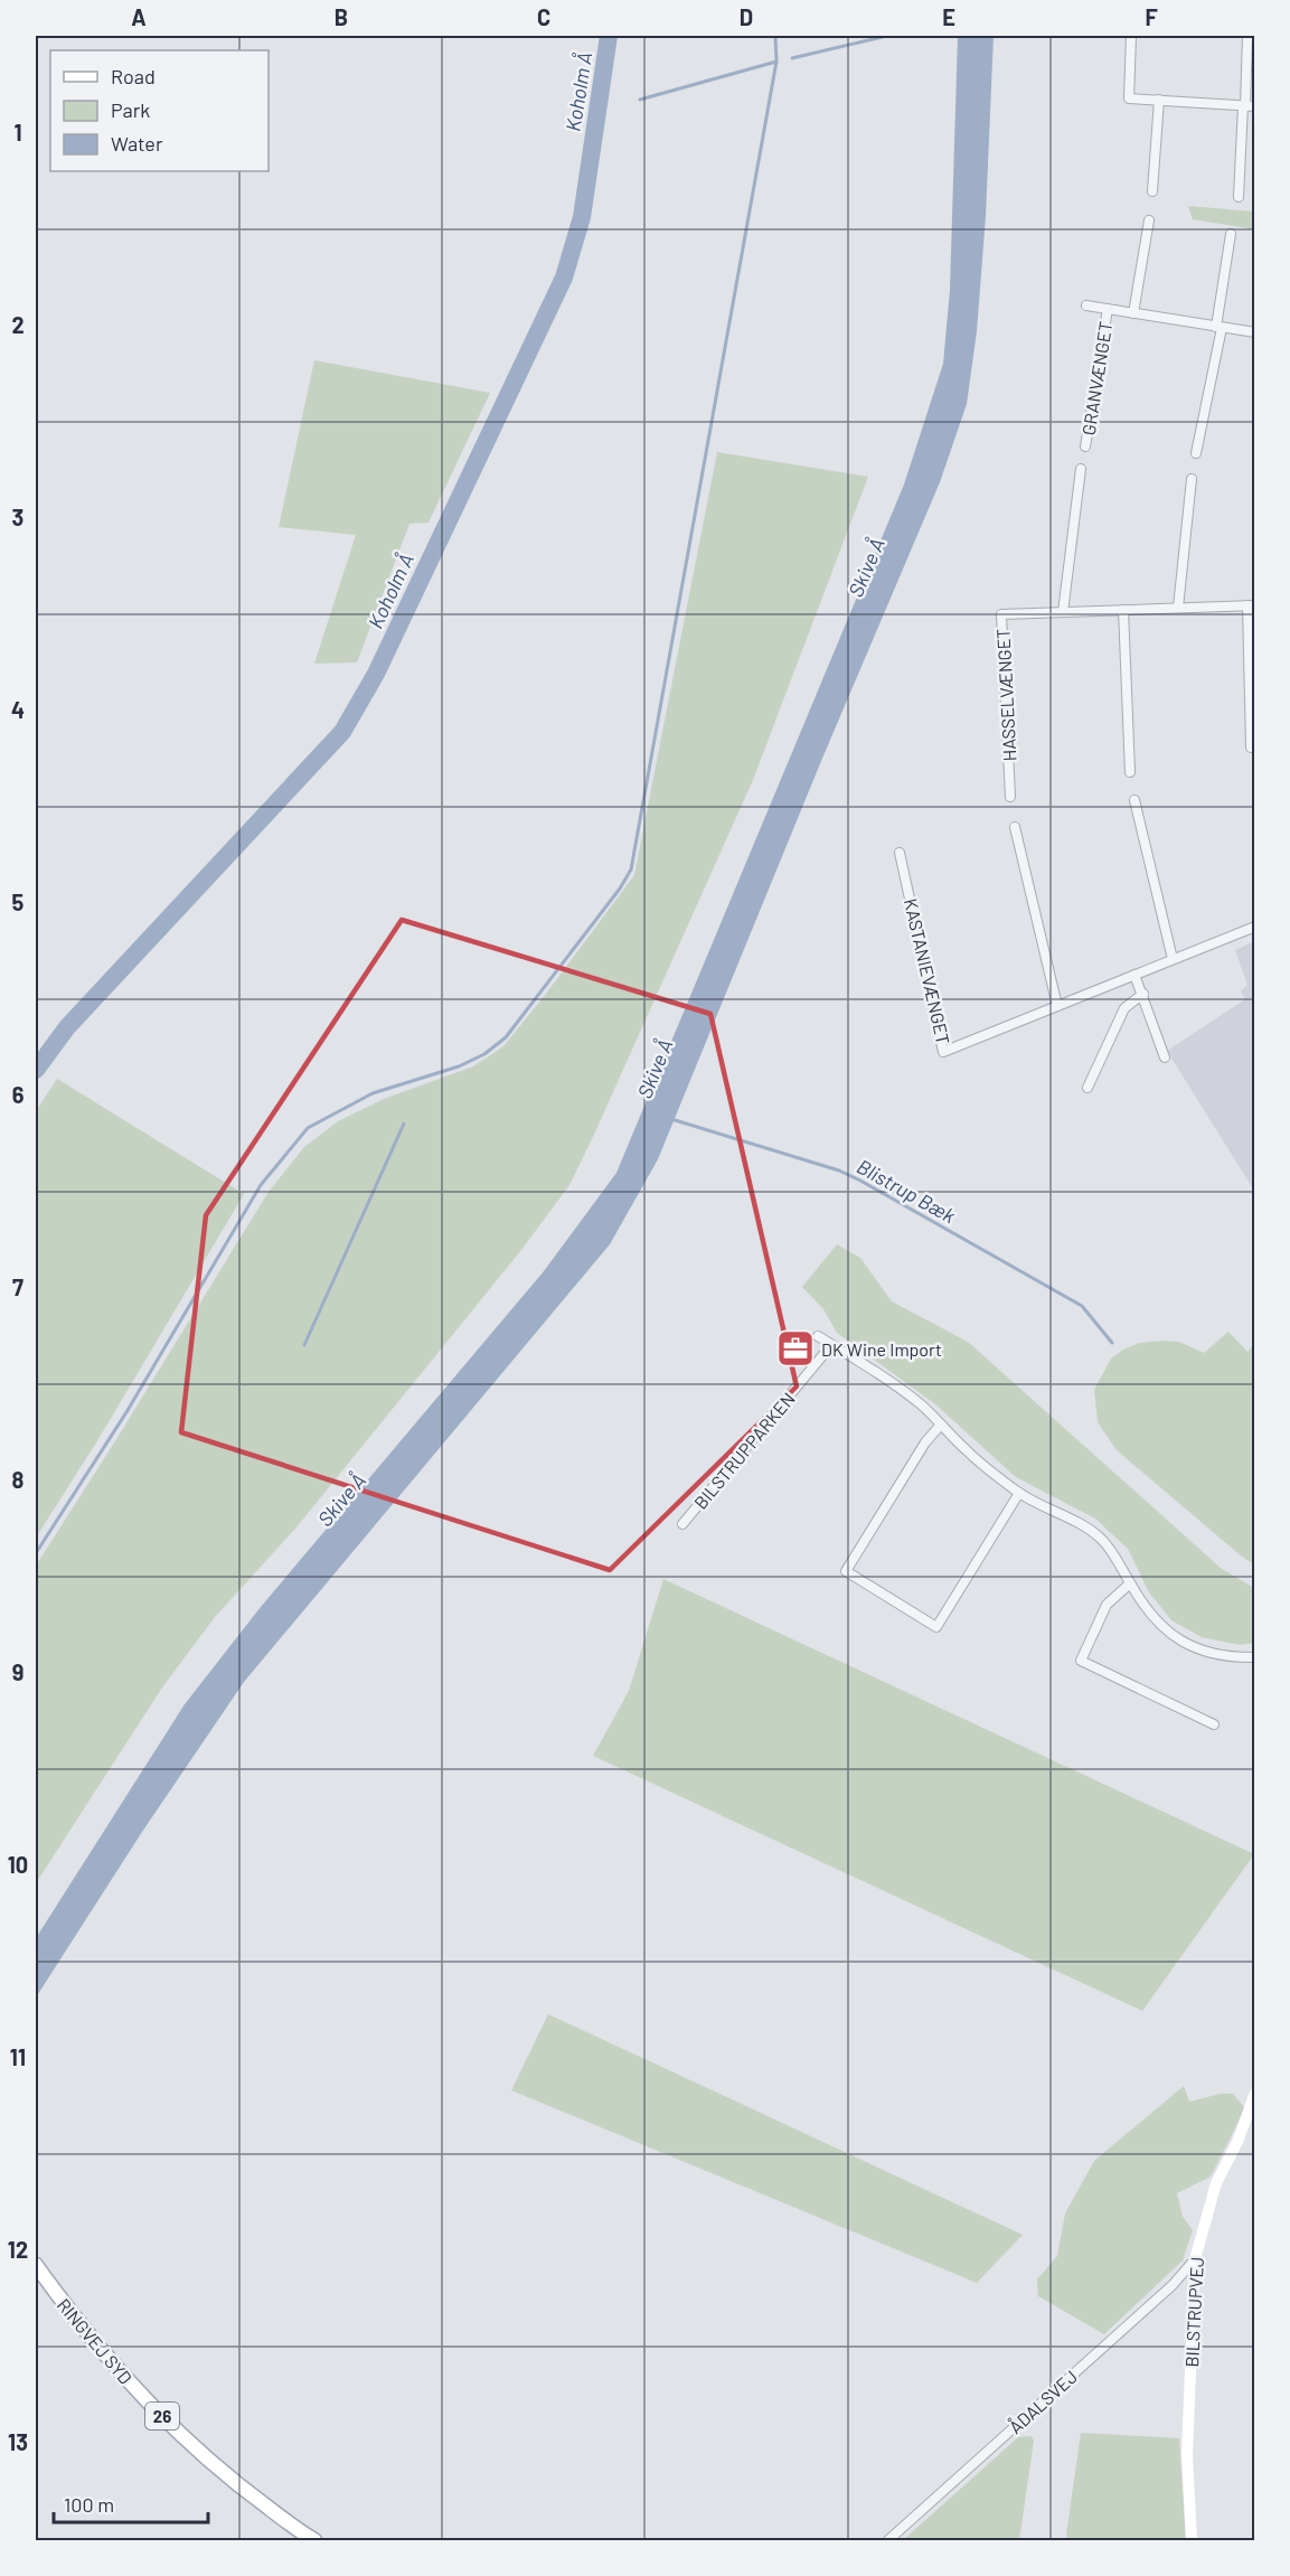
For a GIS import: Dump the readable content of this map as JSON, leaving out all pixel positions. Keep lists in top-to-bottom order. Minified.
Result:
{"streets":{"main road":["RINGVEJ SYD","26"],"street":["GRANVÆNGET","HASSELVÆNGET","KASTANIEVÆNGET","BILSTRUPPARKEN","BILSTRUPVEJ","ÅDALSVEJ"]},"crossings":[["BILSTRUPVEJ","ÅDALSVEJ"]],"water":["Koholm Å","Skive Å","Blistrup Bæk"],"places":{"office":["DK Wine Import"]},"legend":["Road","Park","Water"],"scale_bar":"100 m","grid":{"columns":["A","B","C","D","E","F"],"rows":["1","2","3","4","5","6","7","8","9","10","11","12","13"]}}
